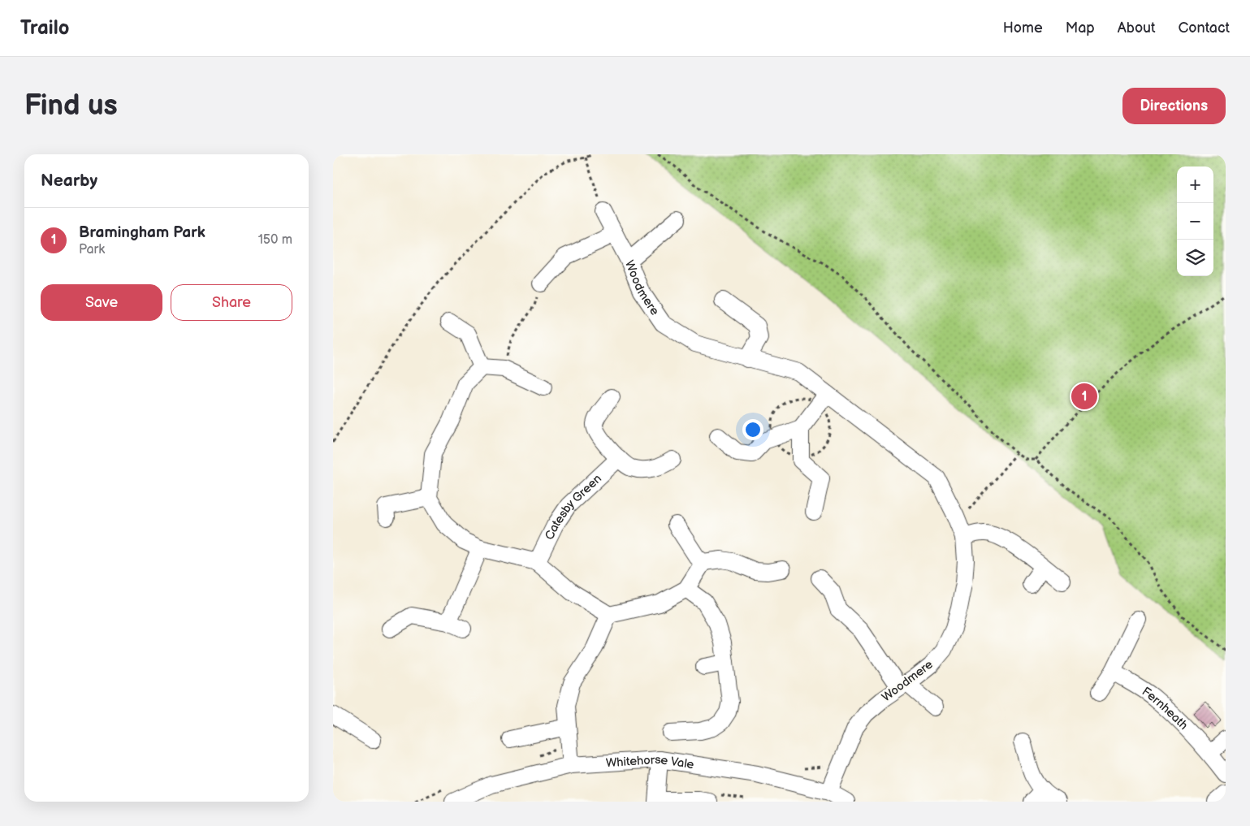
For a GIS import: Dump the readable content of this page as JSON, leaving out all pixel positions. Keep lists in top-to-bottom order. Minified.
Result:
{"streets":{"street":["Woodmere","Catesby Green","Fernheath","Whitehorse Vale"]},"crossings":[["Woodmere","Whitehorse Vale"]],"page":{"header":"Trailo","nav":["Home","Map","About","Contact"],"buttons":["Directions",["Save","Share"]],"title":"Find us","heading":"Nearby","map_buttons":["+","−"],"list":[{"mark":"1","name":"Bramingham Park","note":"Park","value":"150 m"}],"pins":"1"}}
